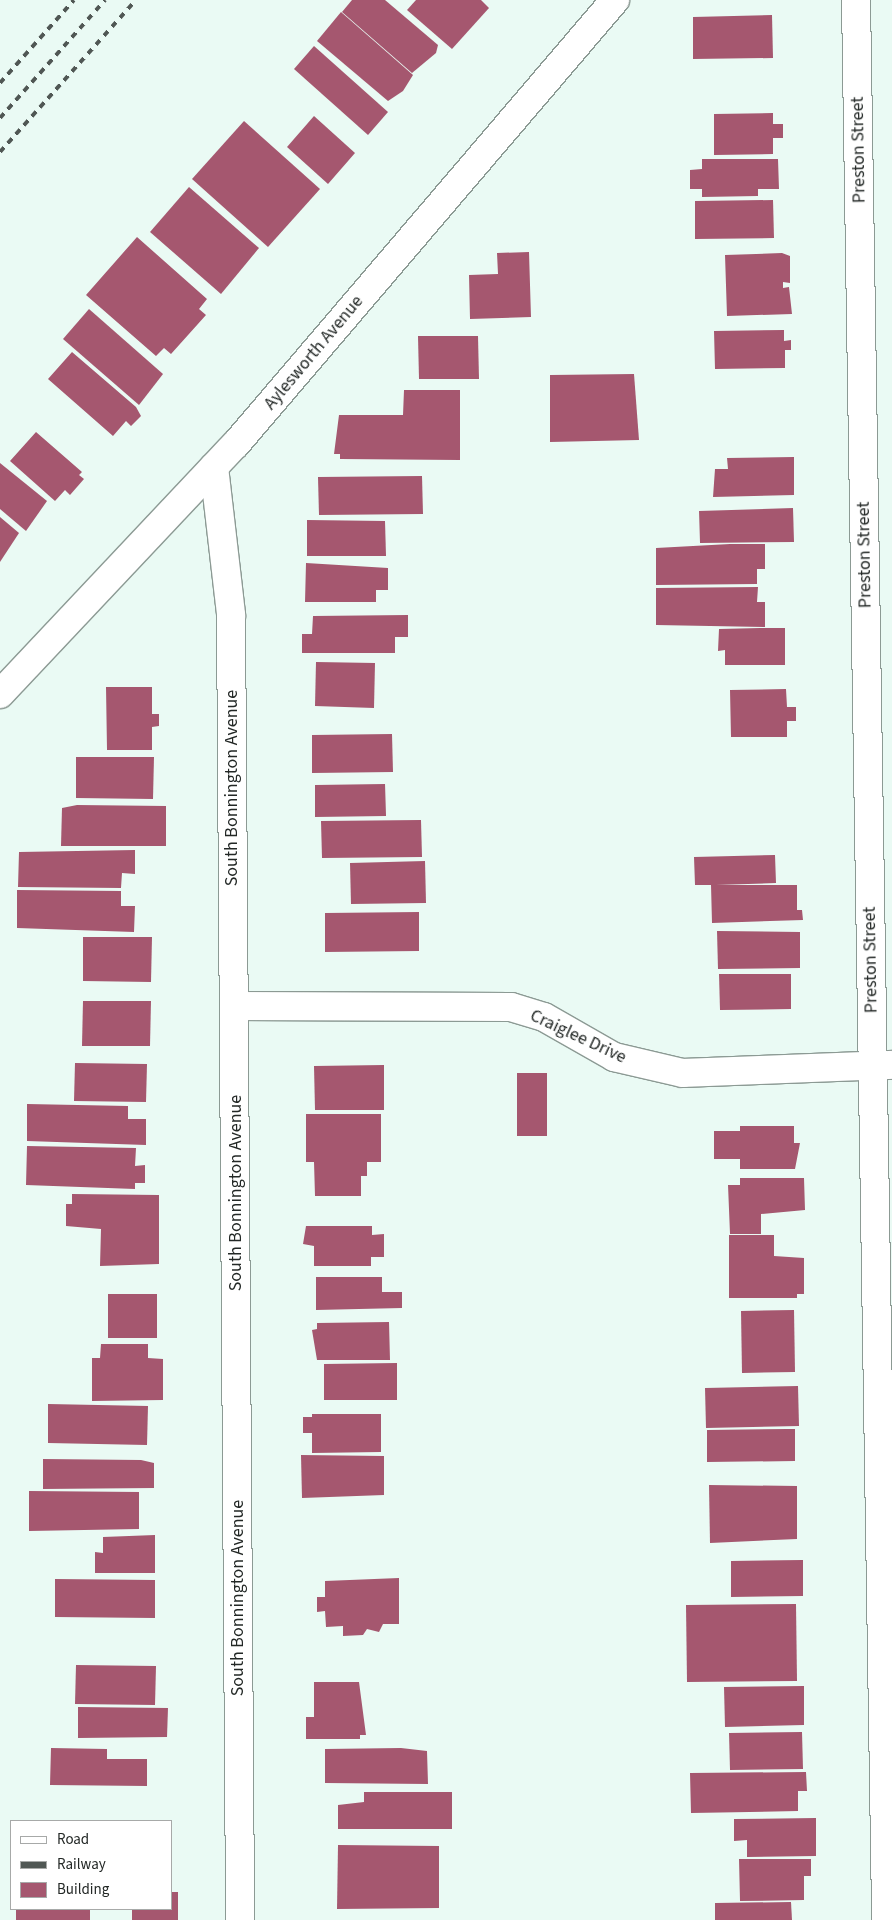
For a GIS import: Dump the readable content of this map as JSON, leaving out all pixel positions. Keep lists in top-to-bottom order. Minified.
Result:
{"streets":{"street":["Preston Street","Aylesworth Avenue","South Bonnington Avenue","Craiglee Drive"]},"crossings":[["Preston Street","Craiglee Drive"],["Aylesworth Avenue","South Bonnington Avenue"],["South Bonnington Avenue","Craiglee Drive"]],"legend":["Road","Railway","Building"]}
